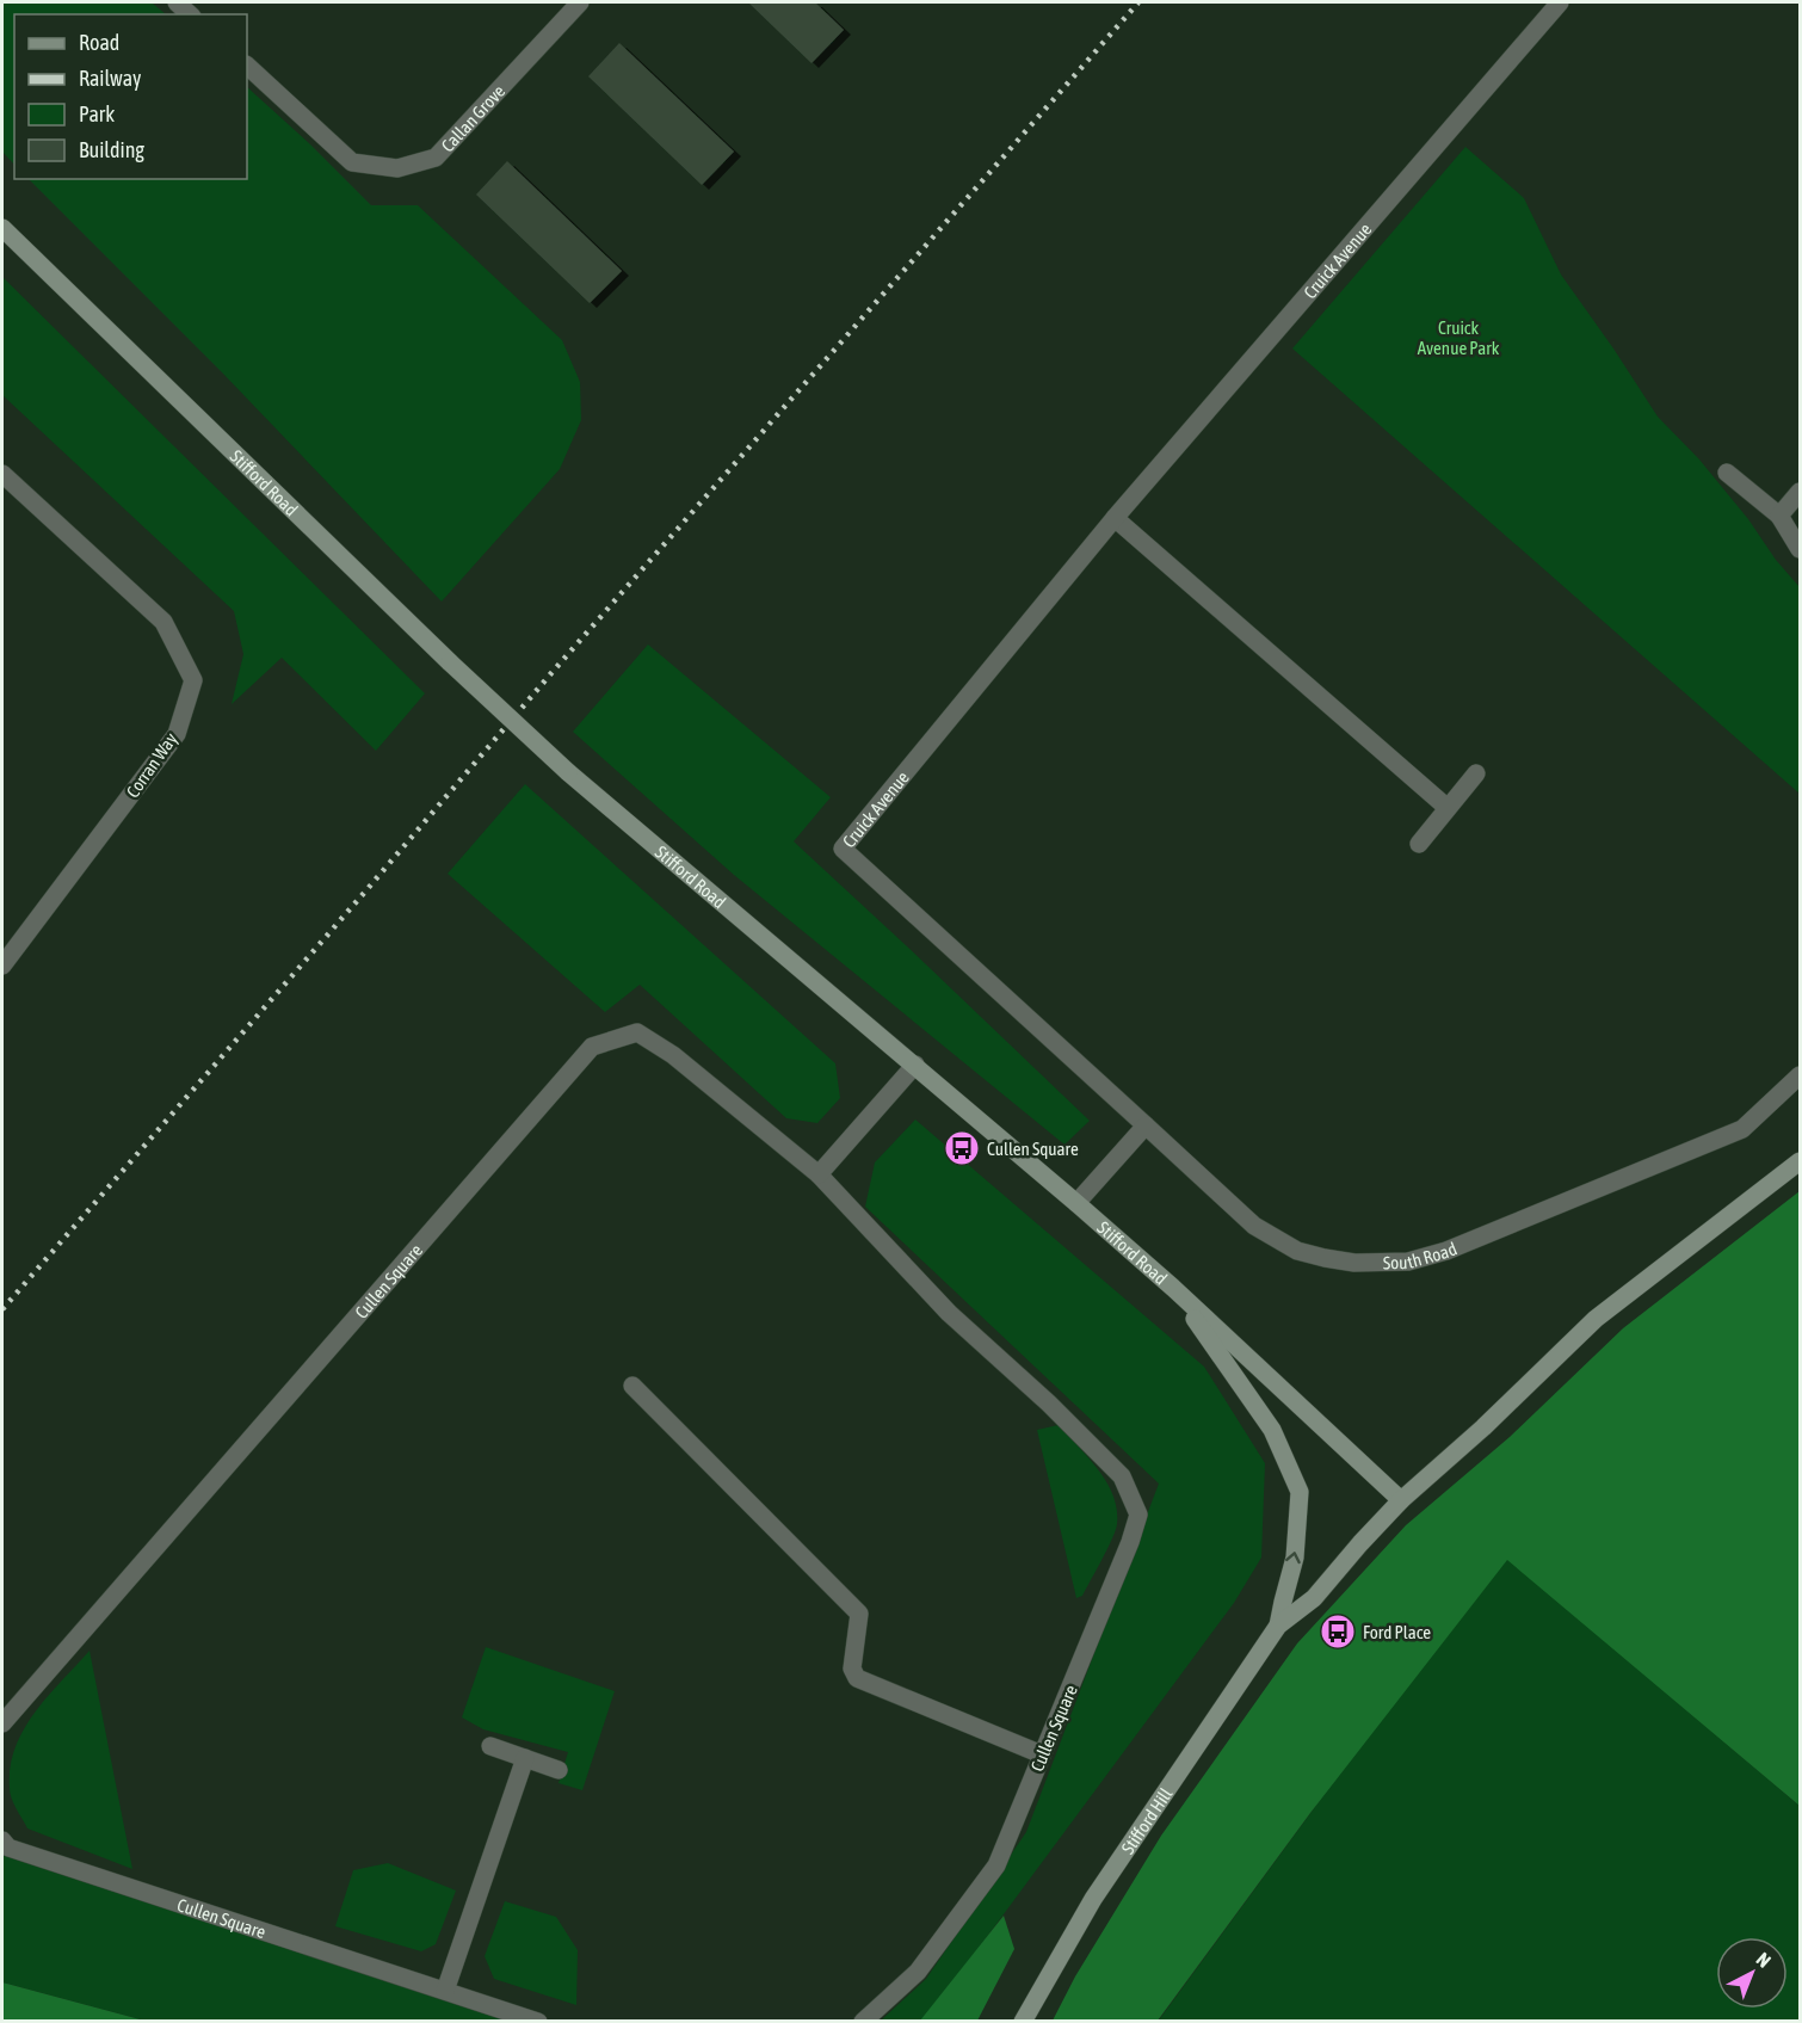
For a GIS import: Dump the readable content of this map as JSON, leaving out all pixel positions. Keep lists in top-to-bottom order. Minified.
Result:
{"streets":{"main road":["Stifford Road","Stifford Hill"],"street":["Callan Grove","Cruick Avenue","Corran Way","South Road","Cullen Square"]},"crossings":[["Cruick Avenue","South Road"],["Stifford Road","Stifford Hill"]],"parks":["Cruick Avenue Park"],"places":{"bus stop":["Cullen Square","Ford Place"]},"legend":["Road","Railway","Park","Building"],"north":"top right"}
